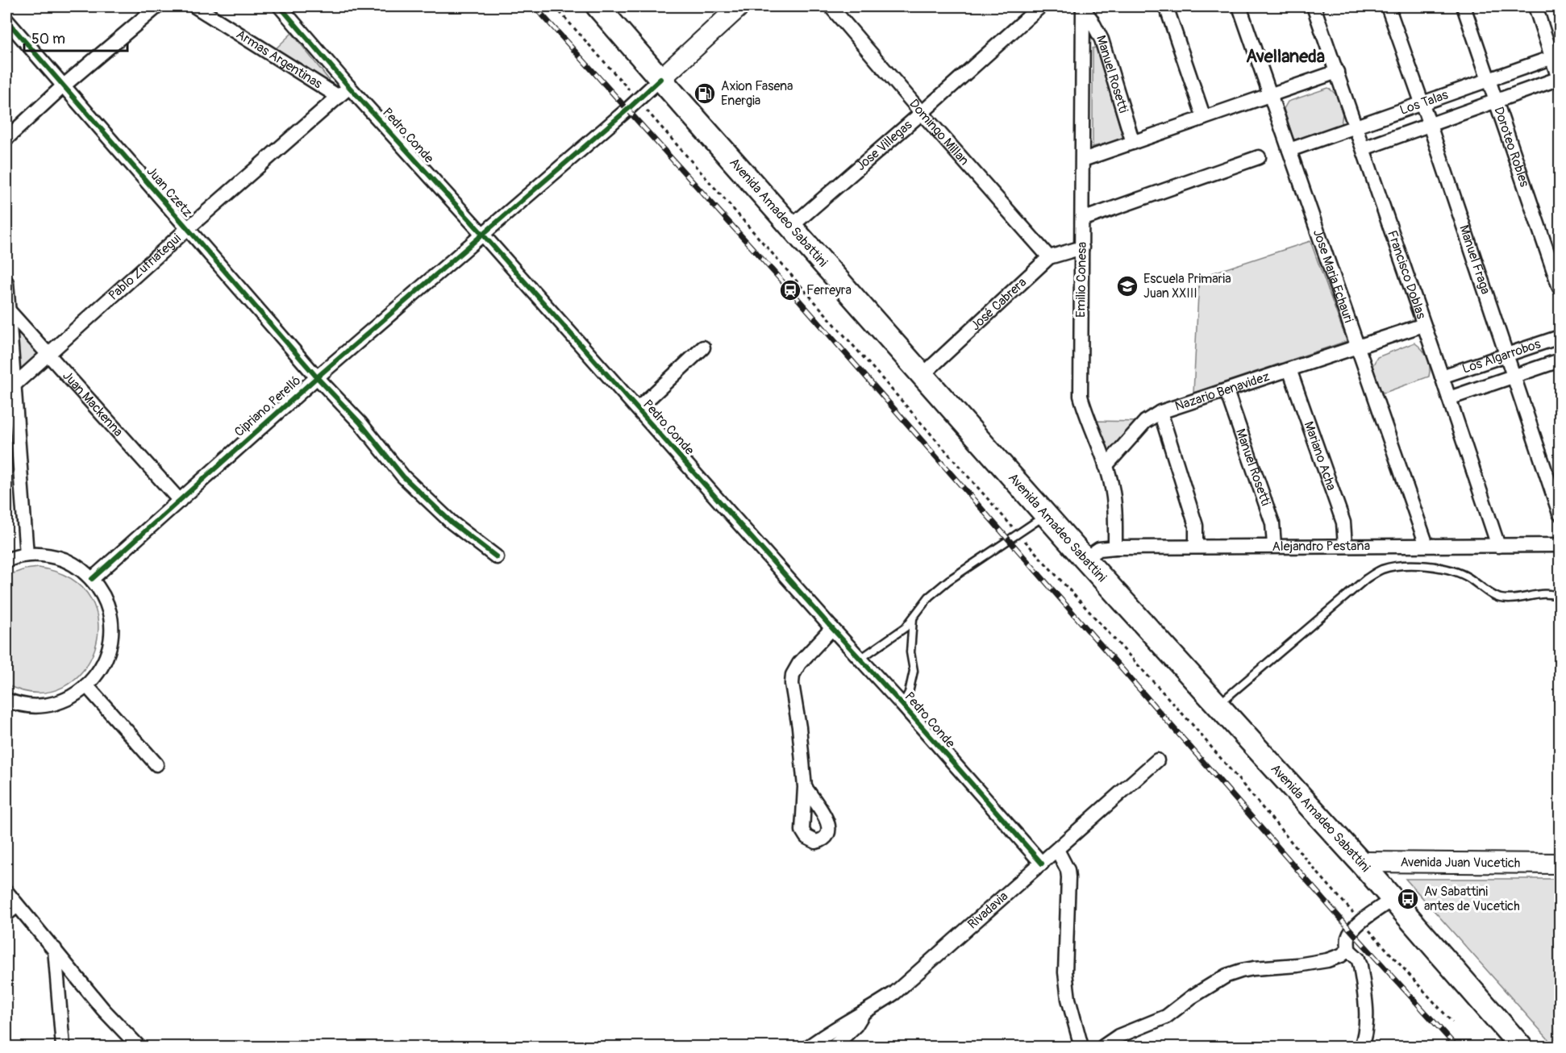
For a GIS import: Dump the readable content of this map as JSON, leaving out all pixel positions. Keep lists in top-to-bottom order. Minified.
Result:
{"streets":{"main road":["Avenida Amadeo Sabattini","Avenida Juan Vucetich"],"street":["Armas Argentinas","Manuel Rosetti","Los Talas","Domingo Millan","Pedro Conde","Jose Villegas","Doroteo Robles","Juan Czetz","Manuel Fraga","Pablo Zufriategui","Jose Maria Echauri","Francisco Doblas","Emilio Conesa","José Cabrera","Los Algarrobos","Nazario Benavidez","Juan Mackenna","Cipriano Perelló","Mariano Acha","Alejandro Pestaña","Rivadavia"]},"crossings":[["Armas Argentinas","Pablo Zufriategui"],["Manuel Rosetti","Emilio Conesa"],["Manuel Rosetti","Nazario Benavidez"],["Manuel Rosetti","Alejandro Pestaña"],["Los Talas","Doroteo Robles"],["Los Talas","Manuel Fraga"],["Los Talas","Jose Maria Echauri"],["Los Talas","Francisco Doblas"],["Domingo Millan","Jose Villegas"],["Domingo Millan","José Cabrera"],["Pedro Conde","Pablo Zufriategui"],["Pedro Conde","Cipriano Perelló"],["Pedro Conde","Rivadavia"],["Jose Villegas","Avenida Amadeo Sabattini"],["Juan Czetz","Pablo Zufriategui"],["Juan Czetz","Cipriano Perelló"],["Avenida Amadeo Sabattini","José Cabrera"],["Avenida Amadeo Sabattini","Cipriano Perelló"],["Avenida Amadeo Sabattini","Alejandro Pestaña"],["Avenida Amadeo Sabattini","Avenida Juan Vucetich"],["Manuel Fraga","Los Algarrobos"],["Pablo Zufriategui","Juan Mackenna"],["Jose Maria Echauri","Nazario Benavidez"],["Jose Maria Echauri","Alejandro Pestaña"],["Francisco Doblas","Los Algarrobos"],["Francisco Doblas","Alejandro Pestaña"],["Emilio Conesa","José Cabrera"],["Emilio Conesa","Nazario Benavidez"],["Emilio Conesa","Alejandro Pestaña"],["Nazario Benavidez","Mariano Acha"],["Juan Mackenna","Cipriano Perelló"],["Mariano Acha","Alejandro Pestaña"]],"districts":["Avellaneda"],"places":{"fuel station":["Axion Fasena Energia"],"school or university":["Escuela Primaria Juan XXIII"],"station":["Ferreyra"],"bus stop":["Av Sabattini antes de Vucetich"]},"scale_bar":"50 m"}
